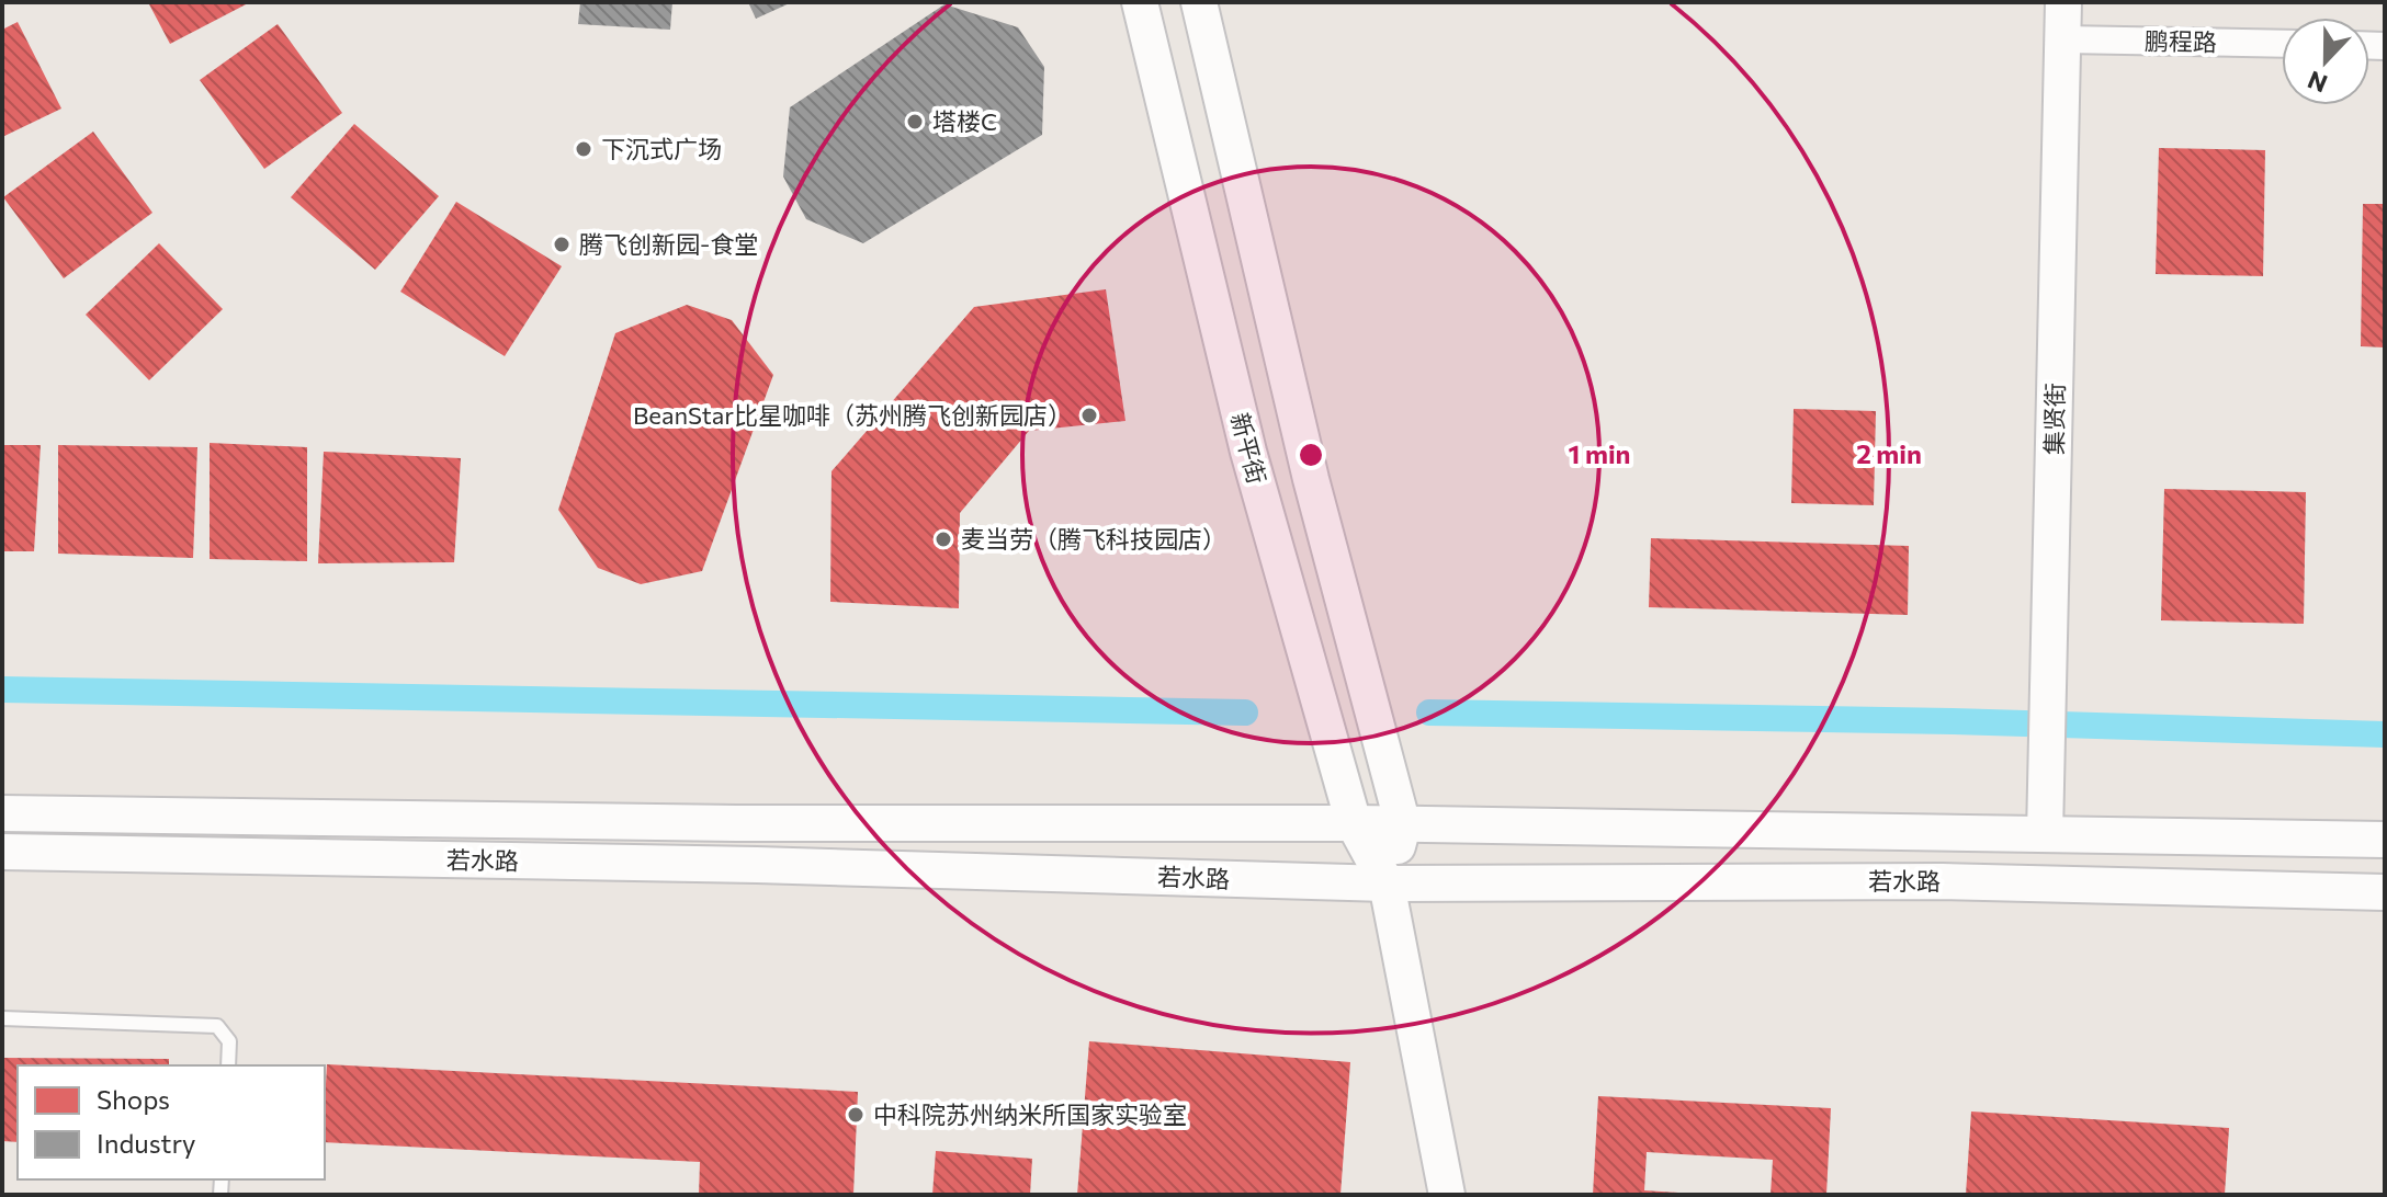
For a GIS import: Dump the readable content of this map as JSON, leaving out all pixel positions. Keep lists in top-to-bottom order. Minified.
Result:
{"streets":{"main road":["集贤街","新平街","若水路"],"street":["鹏程路"]},"crossings":[["鹏程路","集贤街"],["集贤街","若水路"],["新平街","若水路"]],"places":["塔楼C","下沉式广场","腾飞创新园-食堂","BeanStar比星咖啡（苏州腾飞创新园店）","麦当劳（腾飞科技园店）","中科院苏州纳米所国家实验室"],"legend":["Shops","Industry"],"north":"bottom","rings":["1 min","2 min"]}
